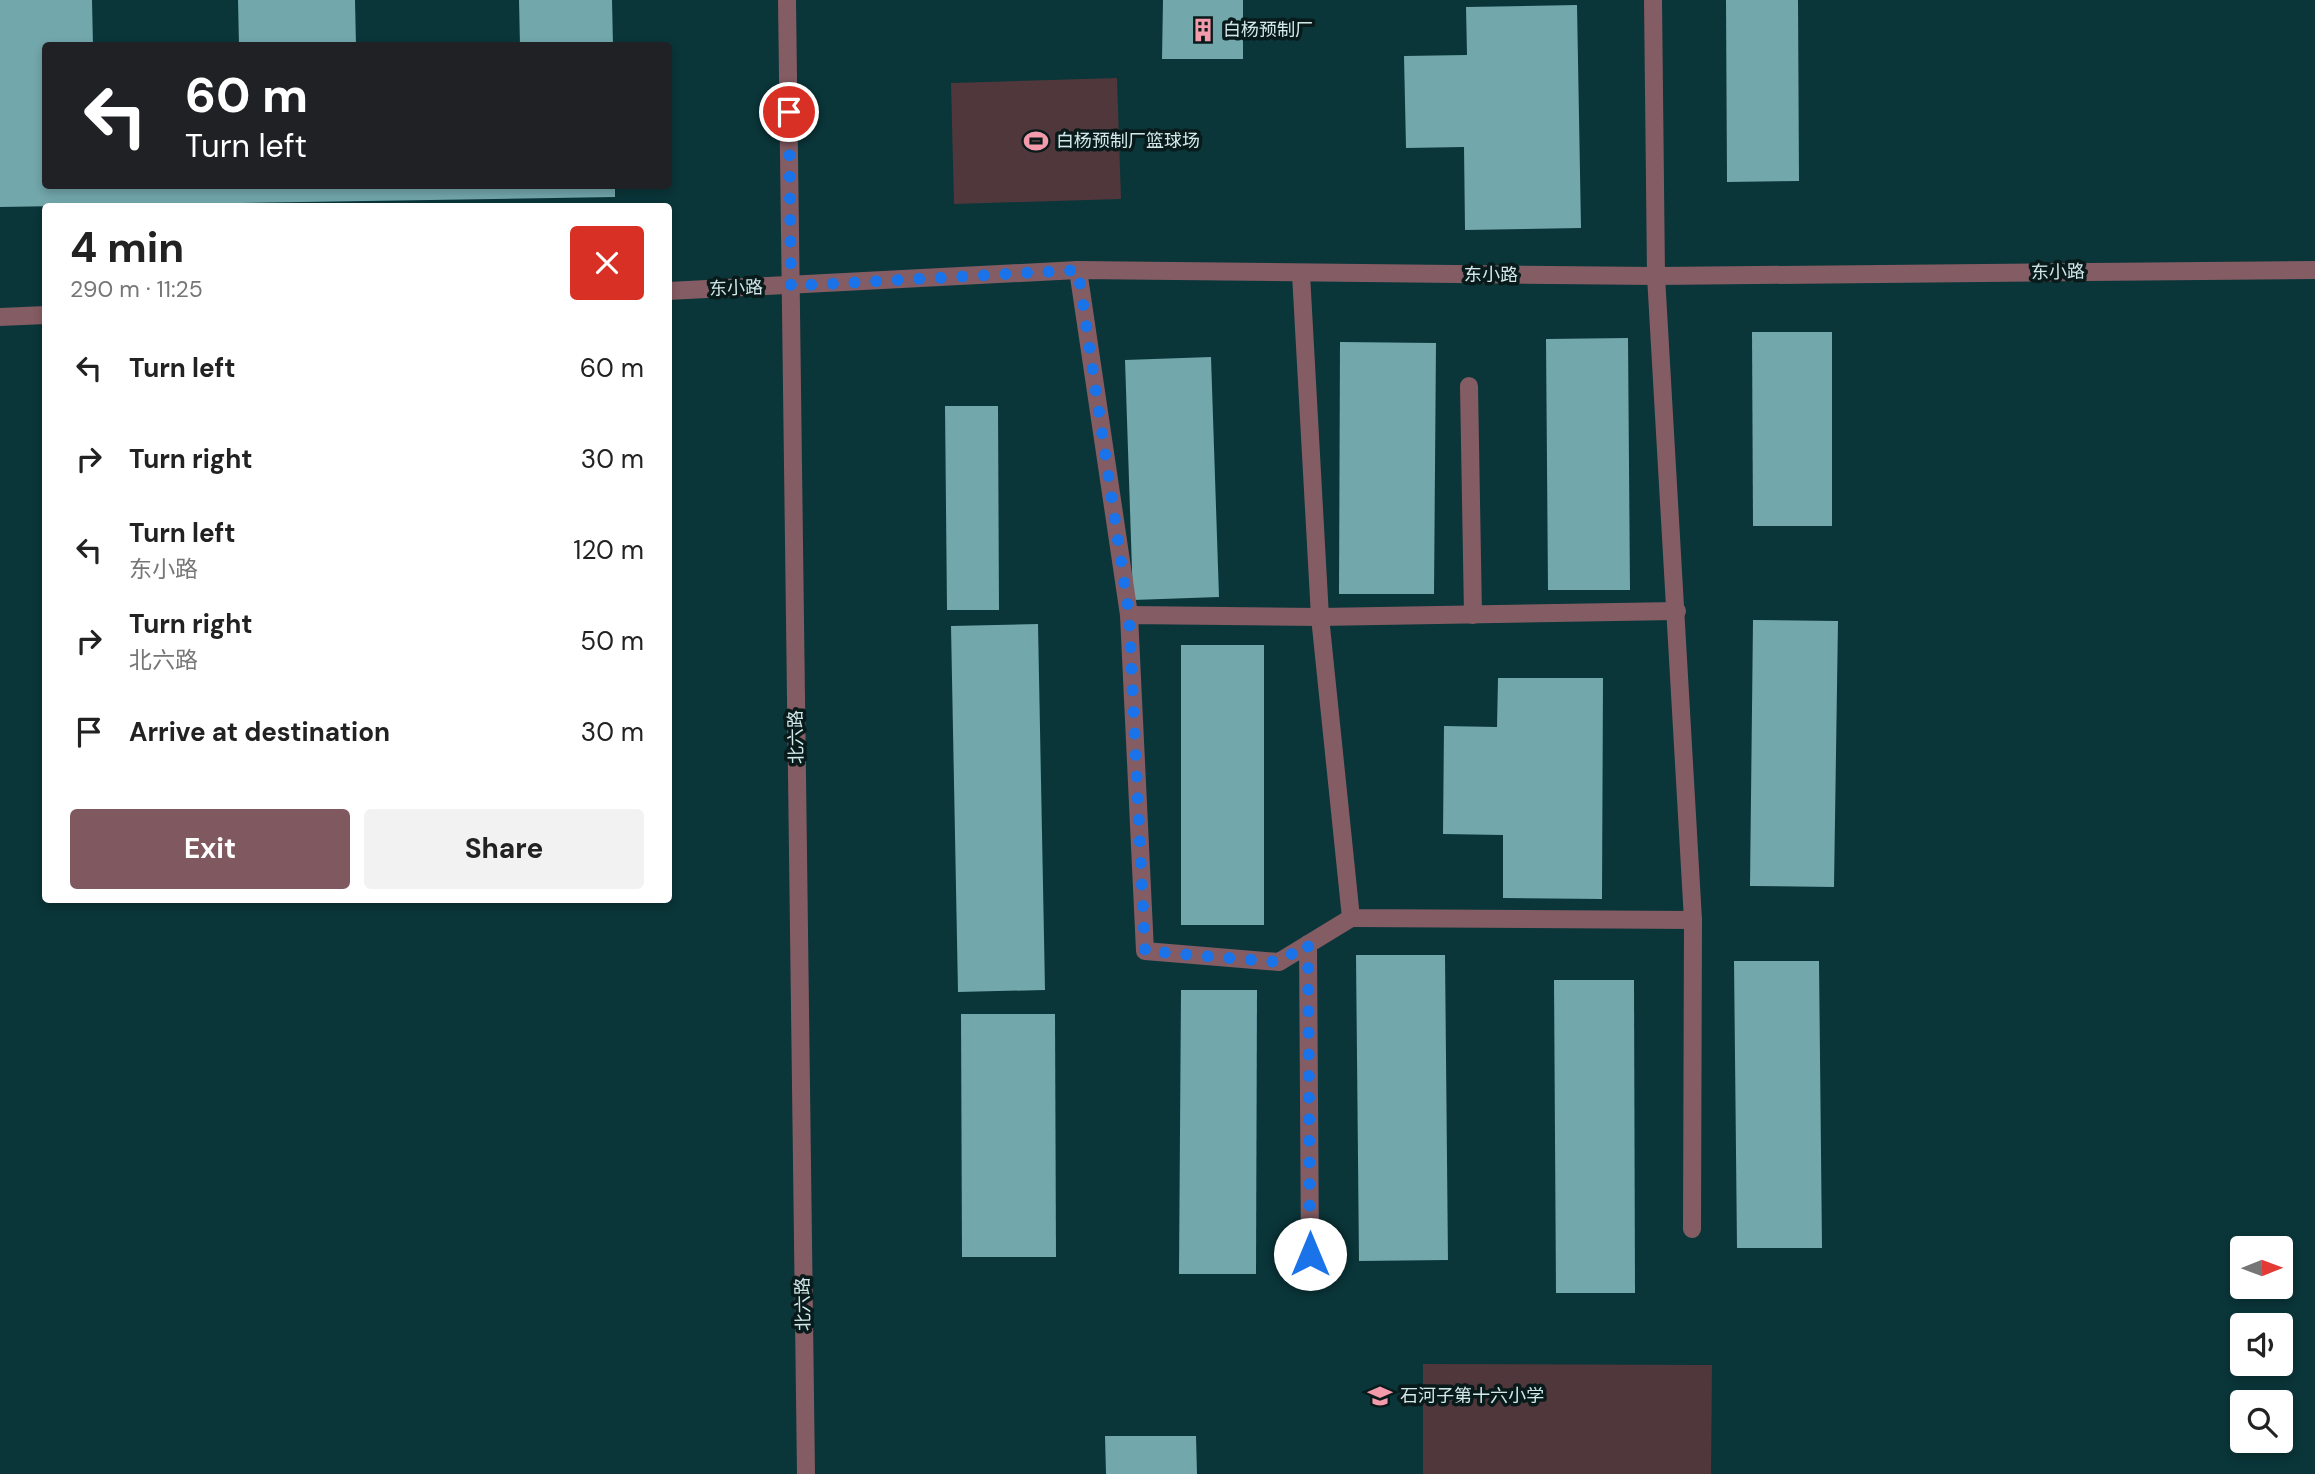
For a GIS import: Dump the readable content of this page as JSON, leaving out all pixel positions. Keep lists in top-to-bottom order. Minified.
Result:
{"streets":{"street":["东小路","北六路"]},"crossings":[["东小路","北六路"]],"places":{"building":["白杨预制厂"],"sports":["白杨预制厂篮球场"],"school or university":["石河子第十六小学"]},"north":"right","page":{"turn":["60 m","Turn left"],"heading":["4 min","290 m · 11:25"],"list":[{"name":"Turn left","value":"60 m"},{"name":"Turn right","value":"30 m"},{"name":"Turn left","note":"东小路","value":"120 m"},{"name":"Turn right","note":"北六路","value":"50 m"},{"name":"Arrive at destination","value":"30 m"}],"buttons":["Exit","Share"]}}
